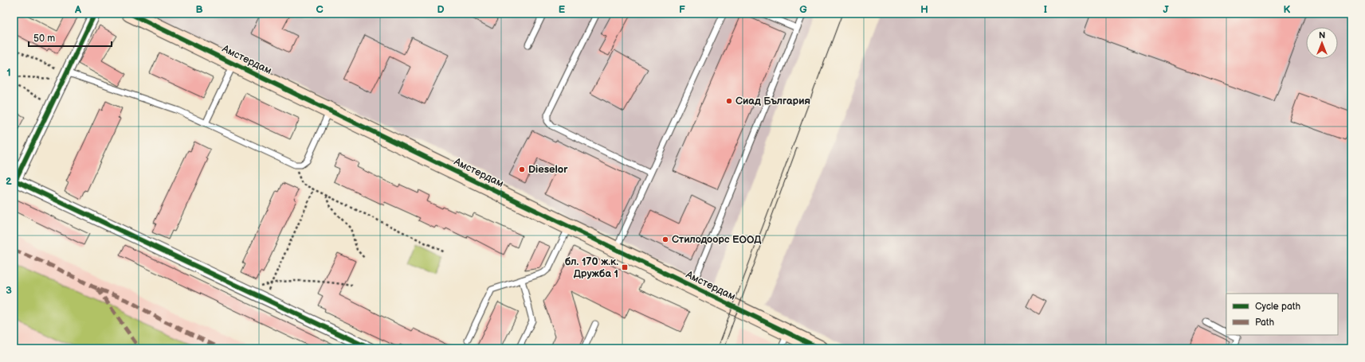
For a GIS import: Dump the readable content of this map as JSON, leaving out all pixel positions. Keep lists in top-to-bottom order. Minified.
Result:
{"streets":{"street":["Амстердам"]},"places":{"other":["Сиад България","Dieselor","Стилодоорс ЕООД"],"transit":["бл. 170 ж.к. Дружба 1"]},"legend":["Cycle path","Path"],"scale_bar":"50 m","north":"top","grid":{"columns":["A","B","C","D","E","F","G","H","I","J","K"],"rows":["1","2","3"]}}
